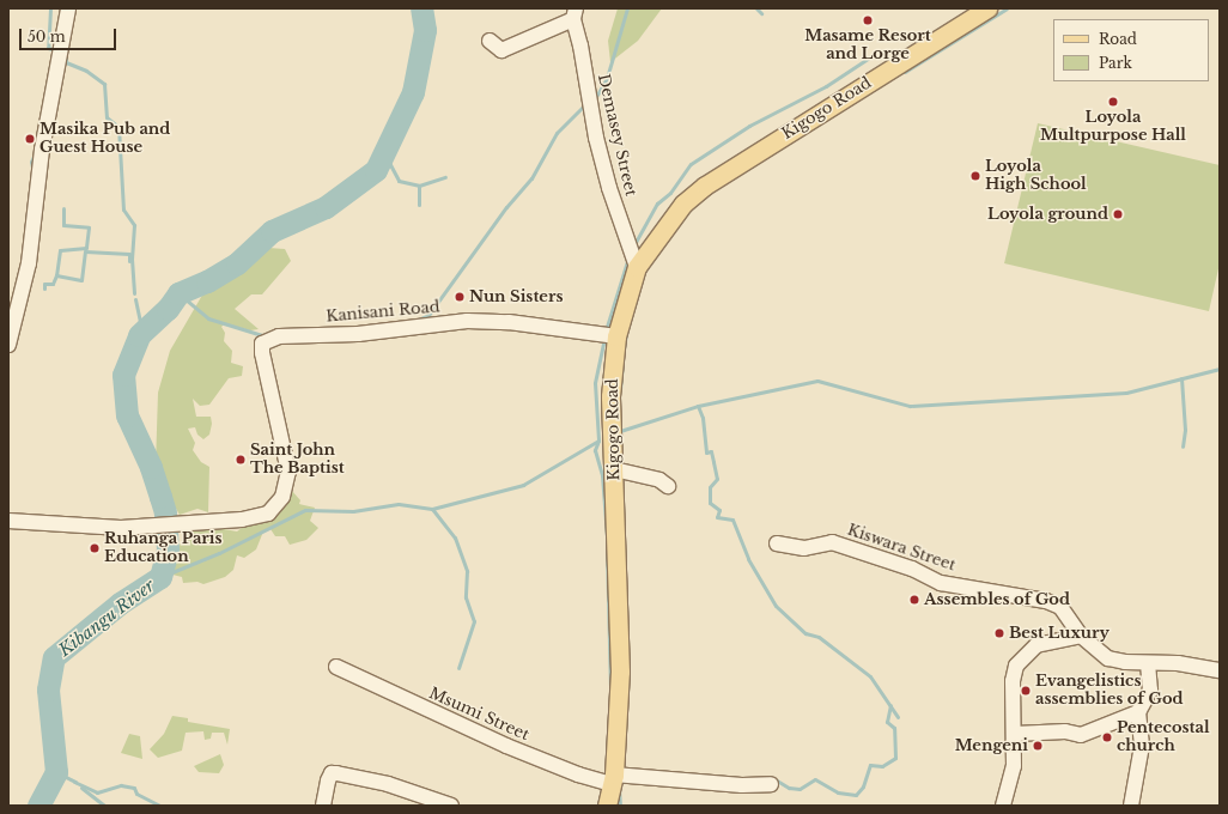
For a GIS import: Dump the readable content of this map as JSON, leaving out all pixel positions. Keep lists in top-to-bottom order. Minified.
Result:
{"streets":{"main road":["Kigogo Road"],"street":["Demasey Street","Kanisani Road","Kiswara Street","Msumi Street"]},"crossings":[["Kigogo Road","Demasey Street"],["Kigogo Road","Kanisani Road"],["Kigogo Road","Msumi Street"]],"water":["Kibangu River"],"places":["Masame Resort and Lorge","Loyola Multpurpose Hall","Masika Pub and Guest House","Loyola High School","Loyola ground","Nun Sisters","Saint John The Baptist","Ruhanga Paris Education","Assembles of God","Best Luxury","Evangelistics assemblies of God","Pentecostal church","Mengeni"],"legend":["Road","Park"],"scale_bar":"50 m"}
